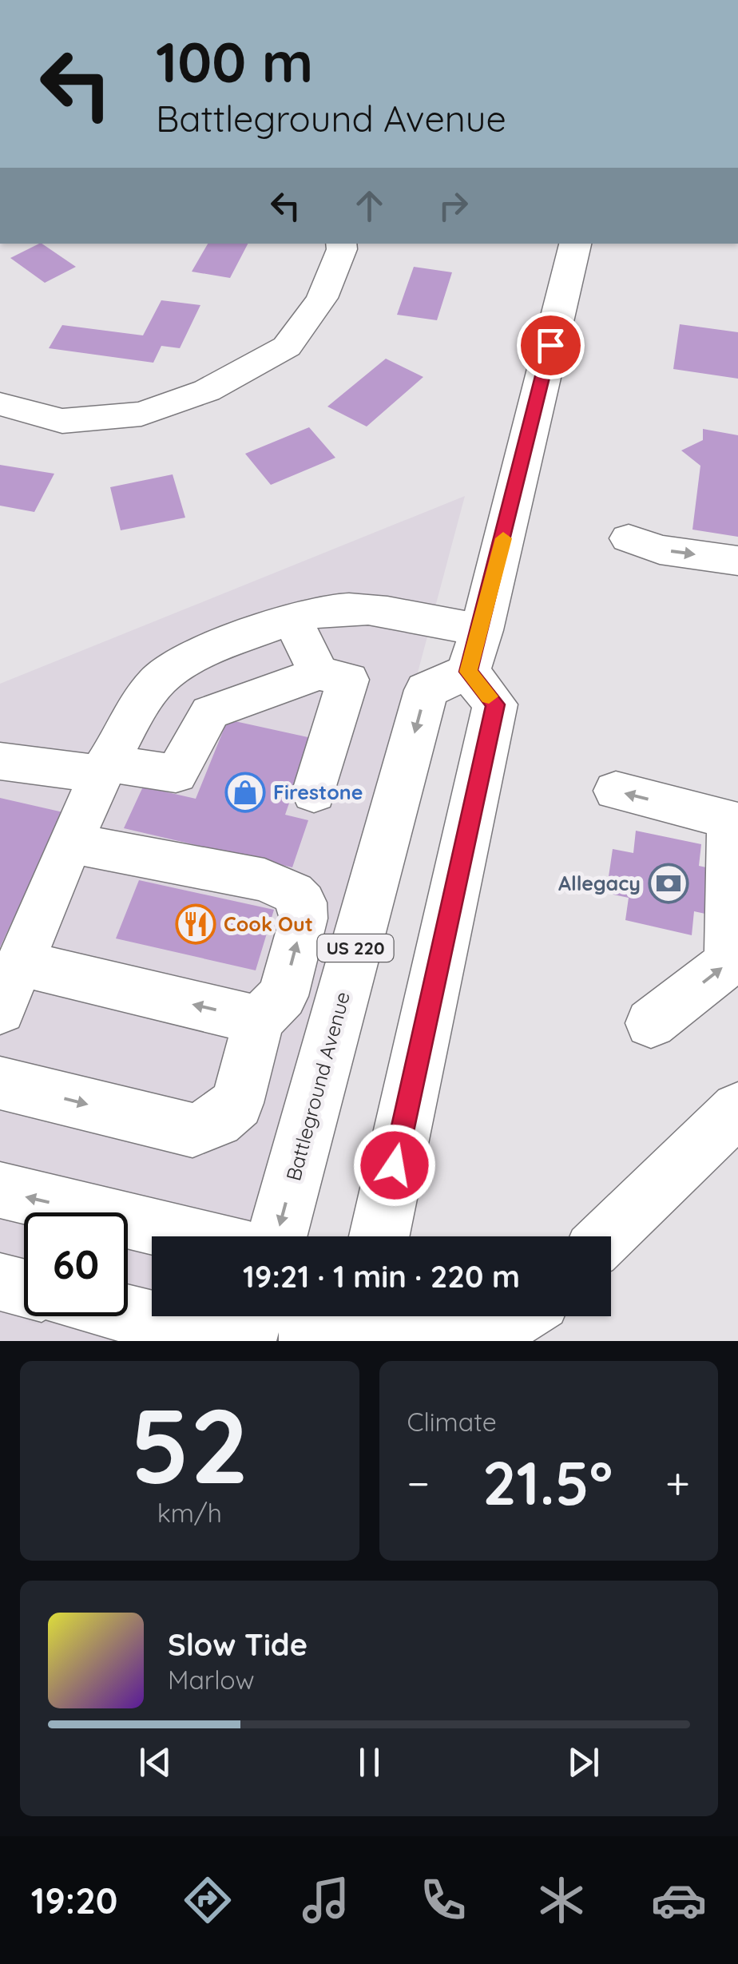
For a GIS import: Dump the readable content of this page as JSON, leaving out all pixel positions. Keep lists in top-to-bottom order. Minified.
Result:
{"streets":{"main road":["US 220","Battleground Avenue"]},"places":{"shop":["Firestone"],"bank":["Allegacy"],"restaurant":["Cook Out"]},"page":{"turn":["100 m","Battleground Avenue"],"limit":"60","trip":"19:21 · 1 min · 220 m","tile":[["52","km/h"],"Climate"],"heat":["−","21.5°","+"],"song":["Slow Tide","Marlow"],"tabs":"19:20"}}
